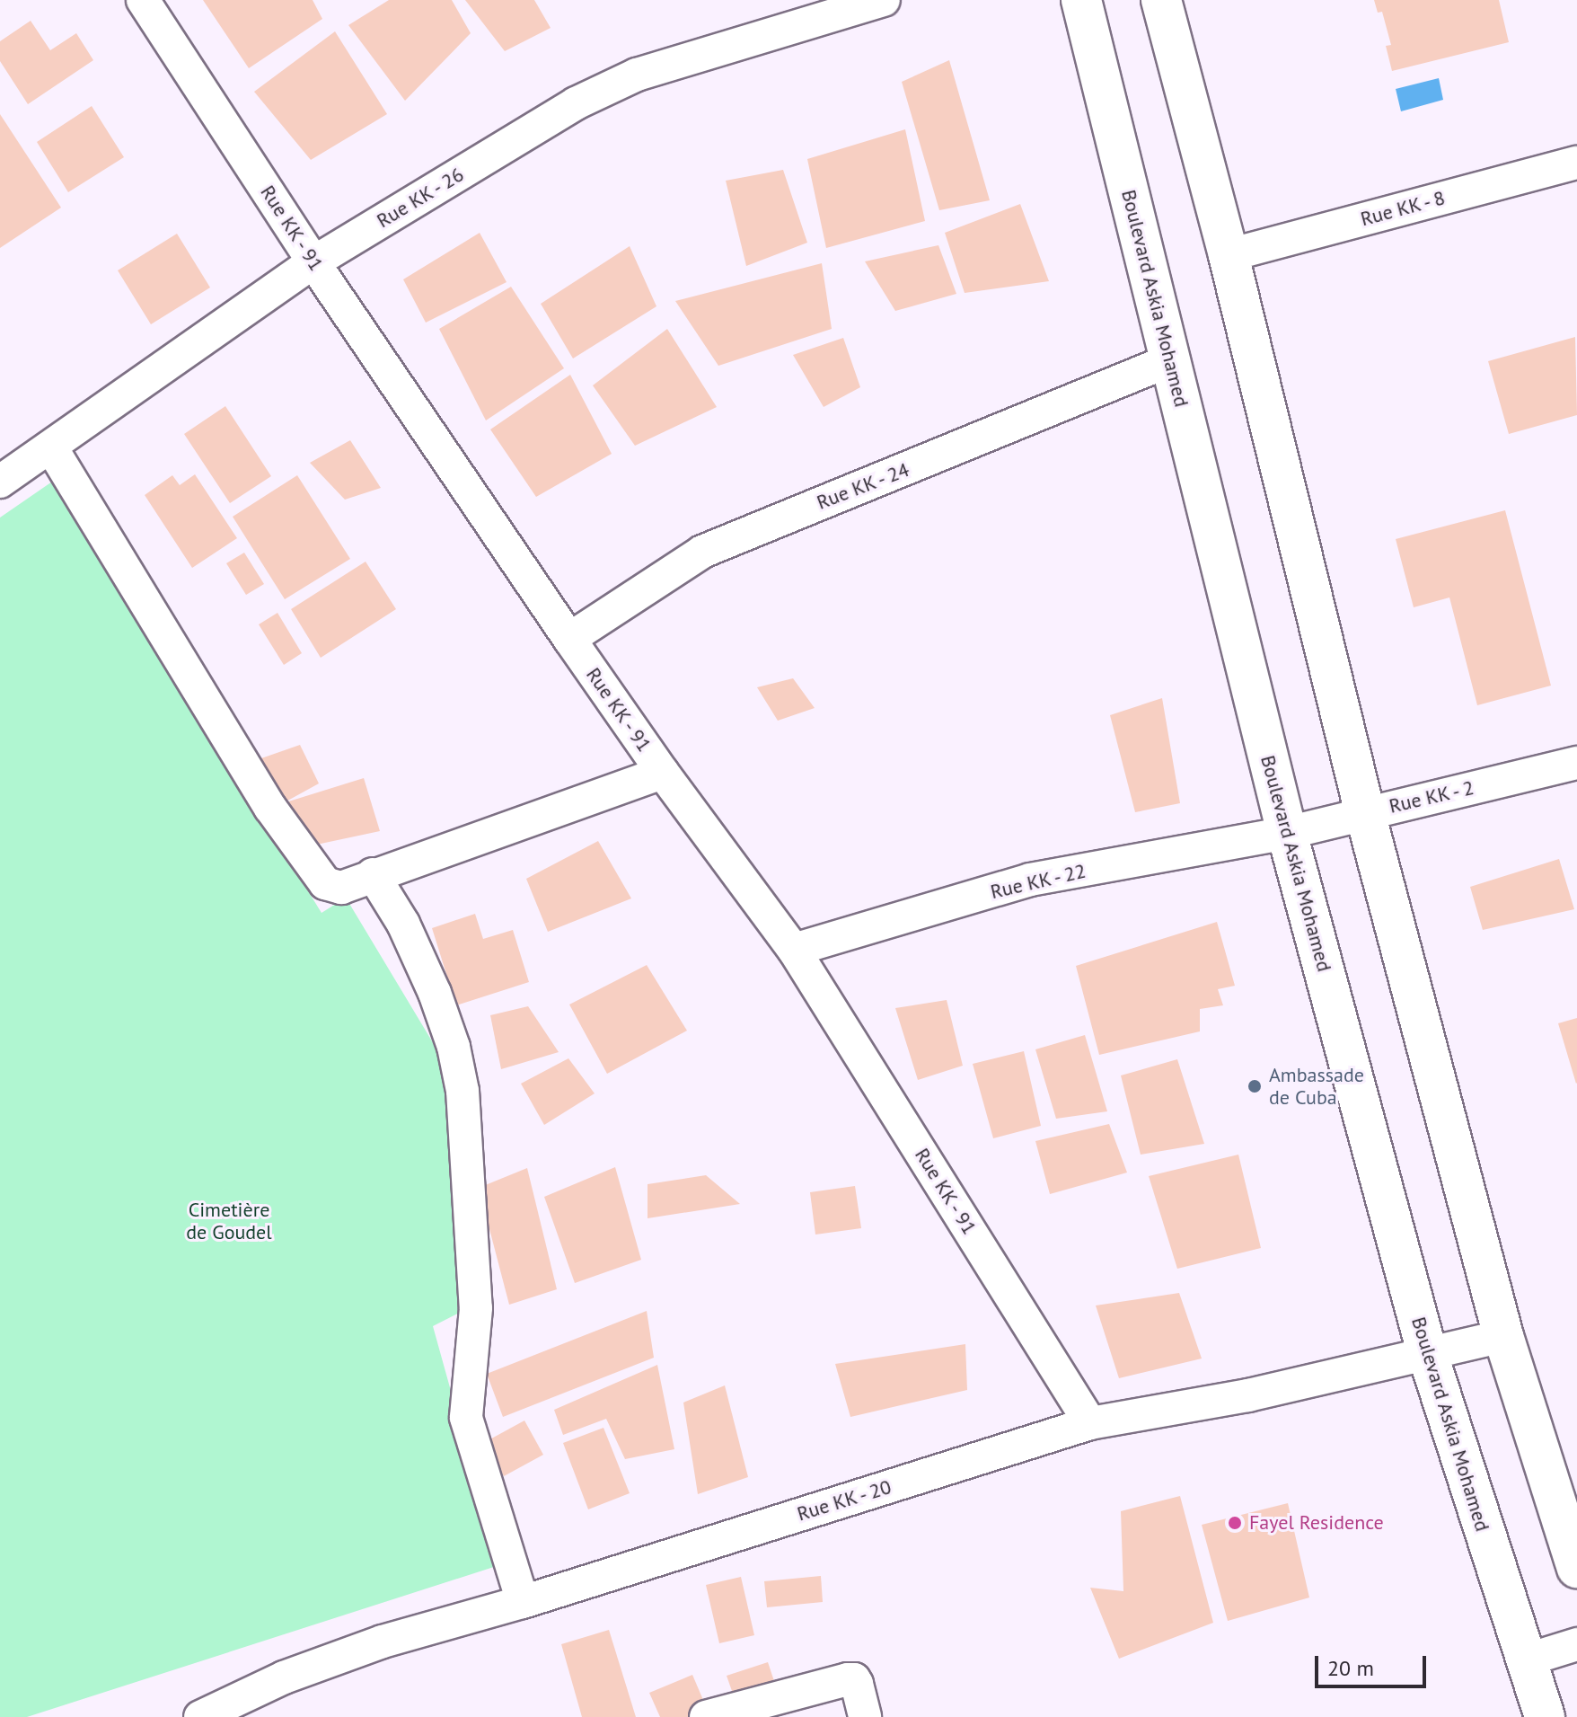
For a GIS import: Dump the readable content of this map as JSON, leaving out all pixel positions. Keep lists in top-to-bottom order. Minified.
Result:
{"streets":{"main road":["Boulevard Askia Mohamed"],"street":["Rue KK - 26","Rue KK - 8","Rue KK - 91","Rue KK - 24","Rue KK - 2","Rue KK - 22","Rue KK - 20"]},"crossings":[["Rue KK - 26","Rue KK - 91"],["Rue KK - 91","Rue KK - 24"],["Rue KK - 91","Rue KK - 22"],["Rue KK - 91","Rue KK - 20"],["Boulevard Askia Mohamed","Rue KK - 24"],["Boulevard Askia Mohamed","Rue KK - 2"],["Boulevard Askia Mohamed","Rue KK - 22"],["Boulevard Askia Mohamed","Rue KK - 20"],["Rue KK - 2","Rue KK - 22"]],"parks":["Cimetière de Goudel"],"places":["Ambassade de Cuba","Fayel Residence"],"scale_bar":"20 m"}
